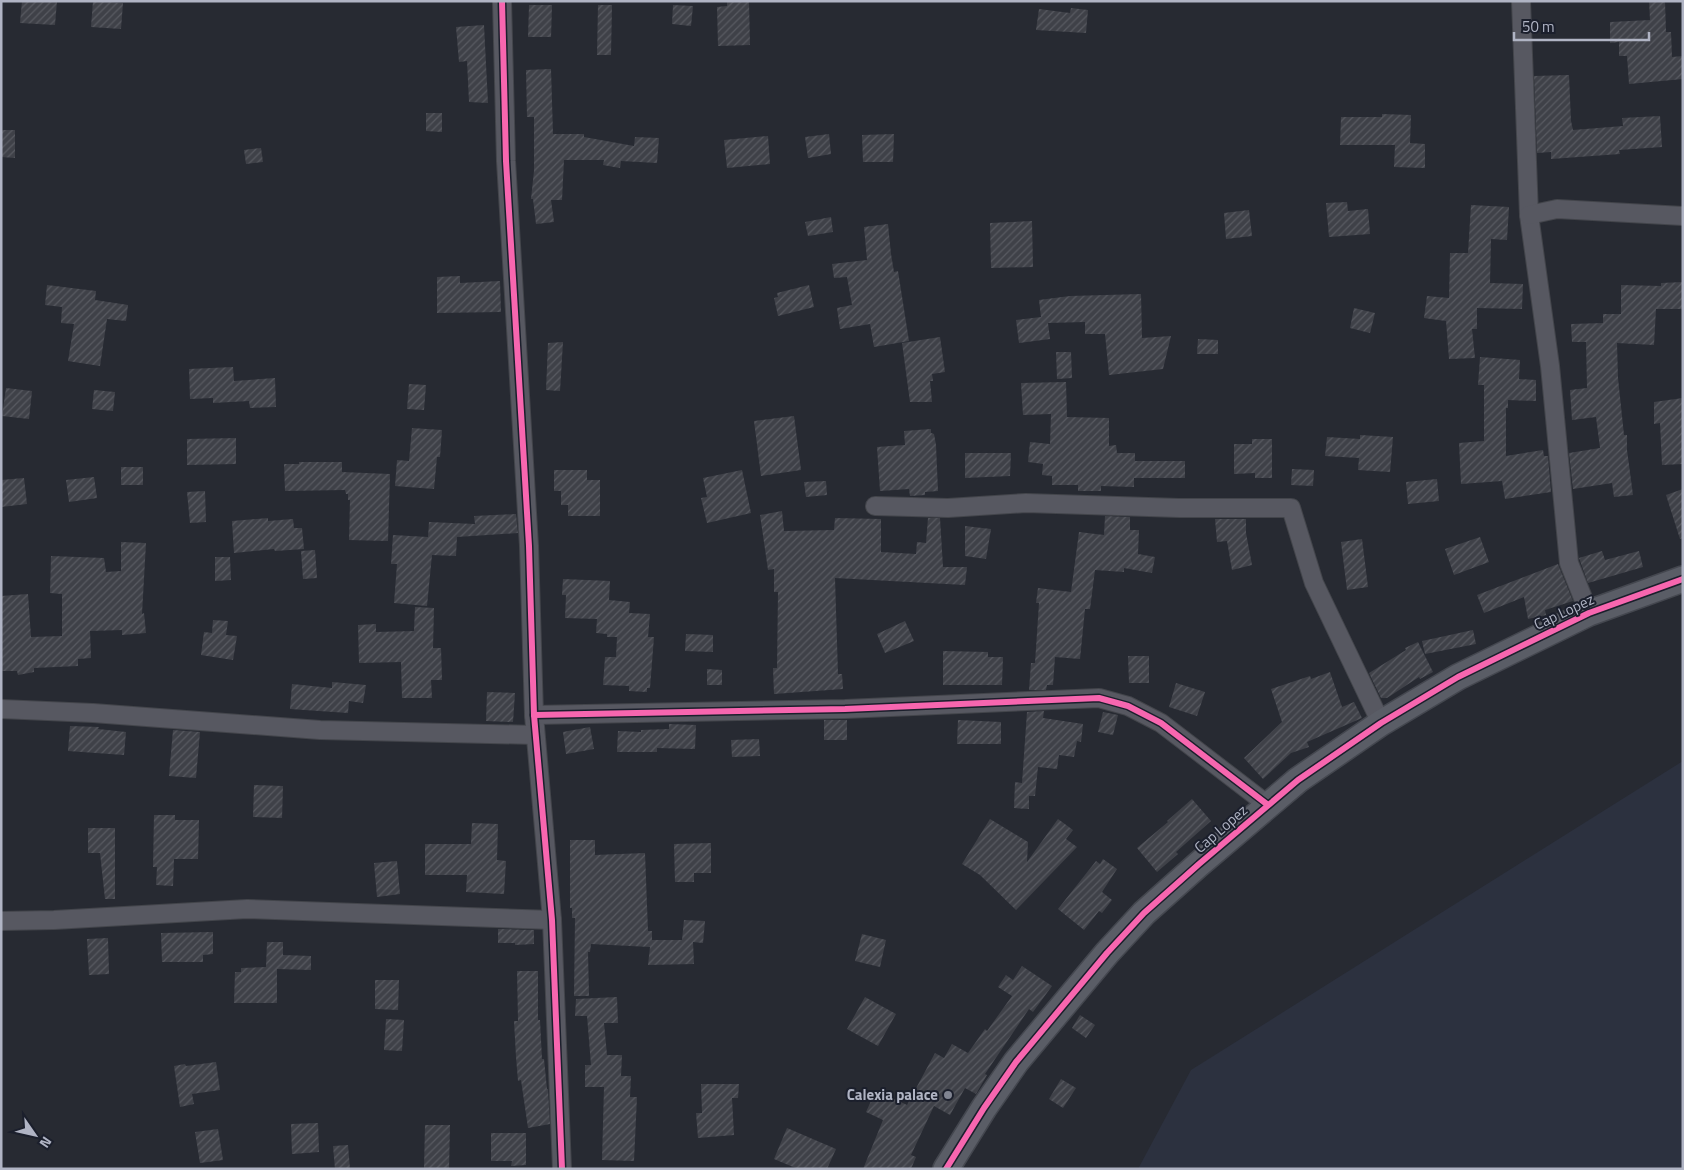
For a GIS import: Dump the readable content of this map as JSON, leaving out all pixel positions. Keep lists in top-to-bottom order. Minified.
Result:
{"streets":{"street":["Cap Lopez"]},"places":["Calexia palace"],"scale_bar":"50 m","north":"bottom right"}
